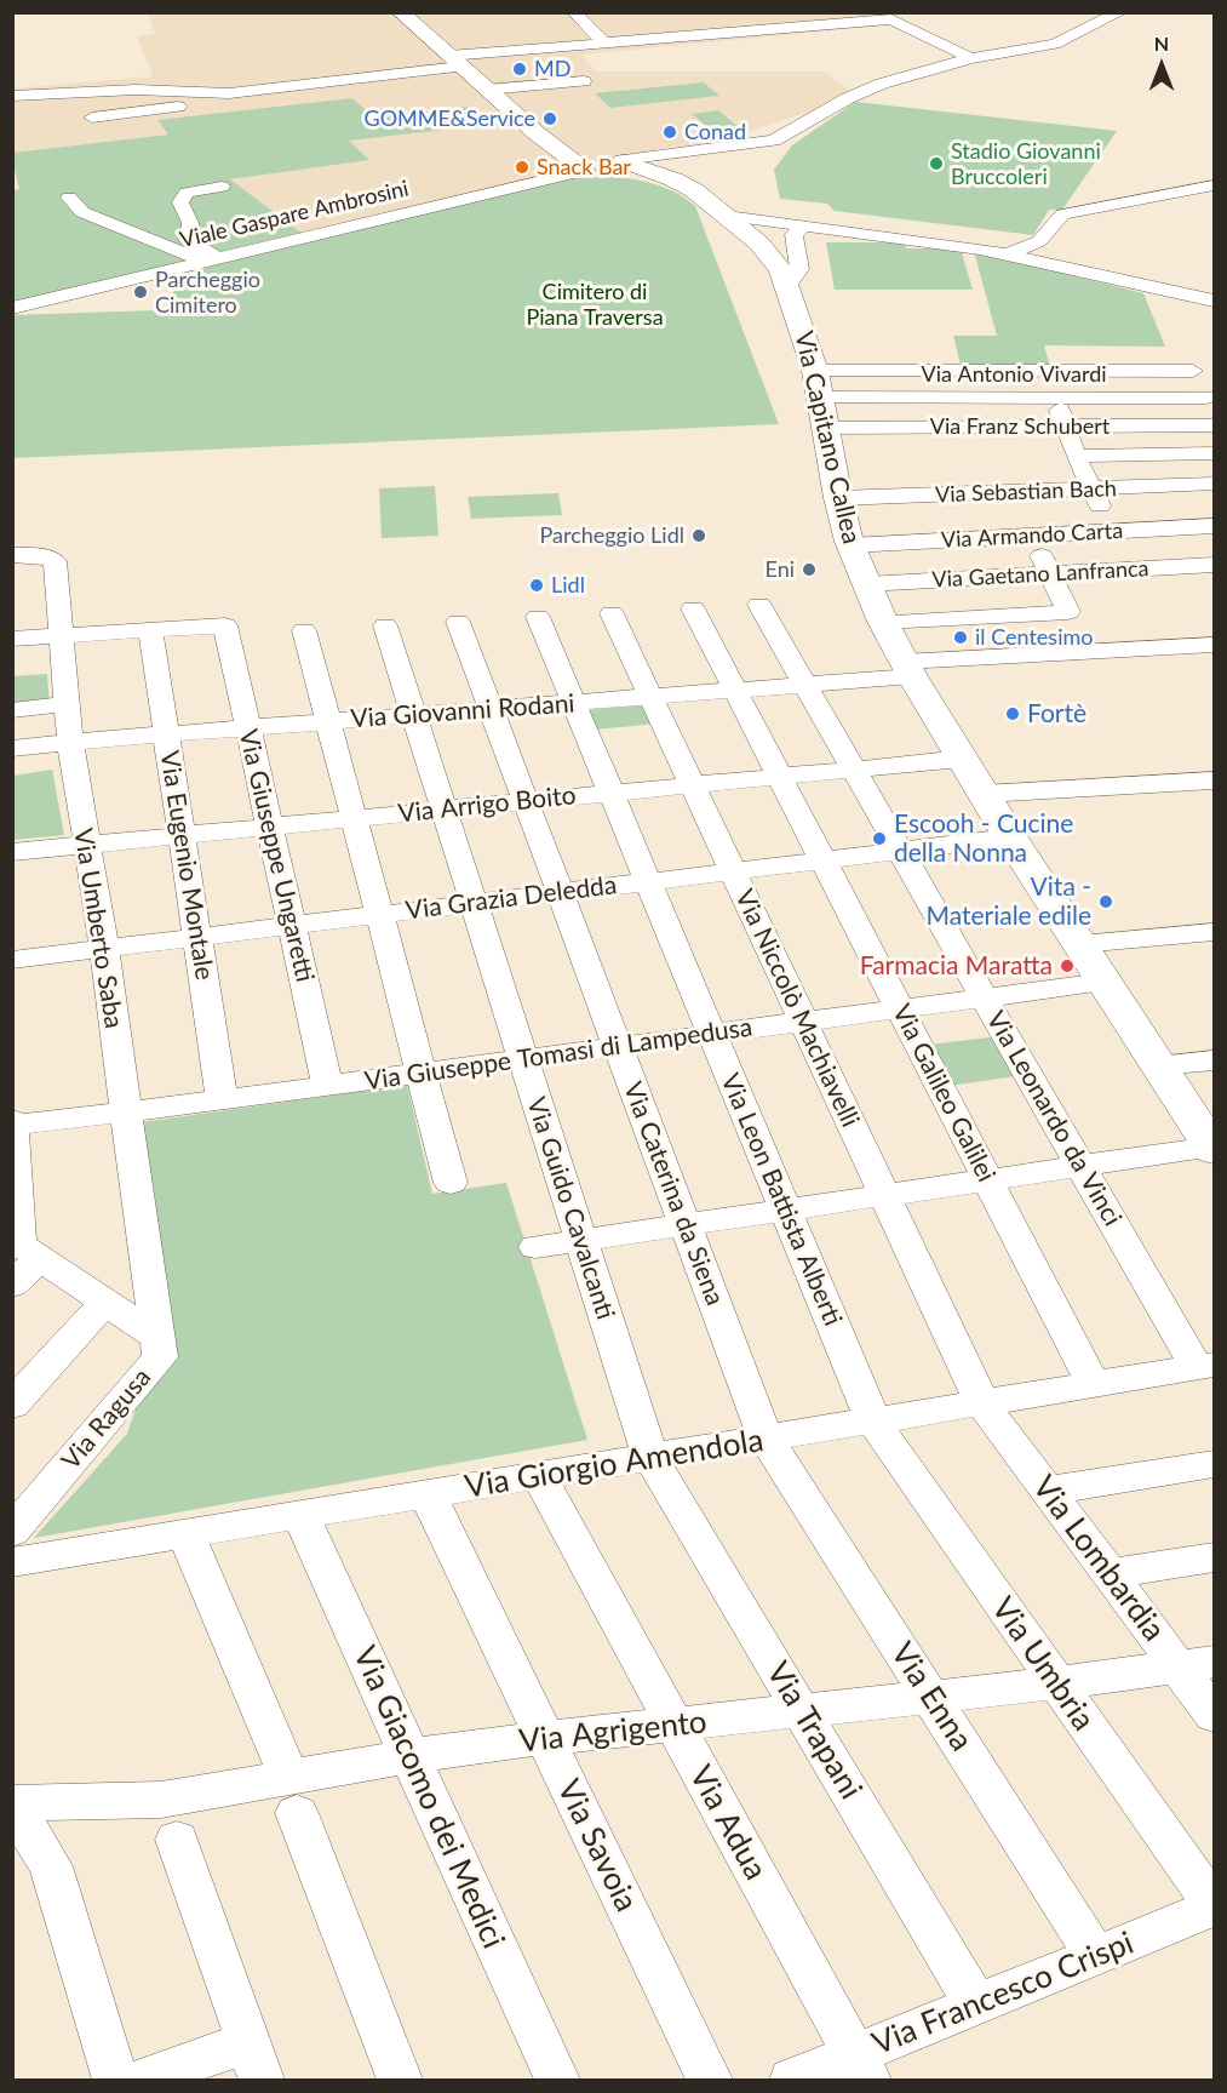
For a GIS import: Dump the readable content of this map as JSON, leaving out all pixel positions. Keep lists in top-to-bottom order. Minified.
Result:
{"streets":{"main road":["Via Capitano Callea"],"street":["Viale Gaspare Ambrosini","Via Antonio Vivardi","Via Franz Schubert","Via Sebastian Bach","Via Armando Carta","Via Gaetano Lanfranca","Via Giovanni Rodani","Via Arrigo Boito","Via Giuseppe Ungaretti","Via Eugenio Montale","Via Grazia Deledda","Via Umberto Saba","Via Niccolò Machiavelli","Via Giuseppe Tomasi di Lampedusa","Via Galileo Galilei","Via Leonardo da Vinci","Via Caterina da Siena","Via Leon Battista Alberti","Via Guido Cavalcanti","Via Ragusa","Via Giorgio Amendola","Via Lombardia","Via Umbria","Via Enna","Via Trapani","Via Agrigento","Via Giacomo dei Medici","Via Adua","Via Savoia","Via Francesco Crispi"]},"crossings":[["Via Antonio Vivardi","Via Franz Schubert"],["Via Antonio Vivardi","Via Capitano Callea"],["Via Franz Schubert","Via Capitano Callea"],["Via Capitano Callea","Via Sebastian Bach"],["Via Capitano Callea","Via Armando Carta"],["Via Capitano Callea","Via Gaetano Lanfranca"],["Via Capitano Callea","Via Giovanni Rodani"],["Via Capitano Callea","Via Arrigo Boito"],["Via Capitano Callea","Via Grazia Deledda"],["Via Capitano Callea","Via Giuseppe Tomasi di Lampedusa"],["Via Giovanni Rodani","Via Giuseppe Ungaretti"],["Via Giovanni Rodani","Via Eugenio Montale"],["Via Giovanni Rodani","Via Umberto Saba"],["Via Giovanni Rodani","Via Niccolò Machiavelli"],["Via Giovanni Rodani","Via Galileo Galilei"],["Via Giovanni Rodani","Via Leonardo da Vinci"],["Via Giovanni Rodani","Via Caterina da Siena"],["Via Giovanni Rodani","Via Leon Battista Alberti"],["Via Giovanni Rodani","Via Guido Cavalcanti"],["Via Arrigo Boito","Via Giuseppe Ungaretti"],["Via Arrigo Boito","Via Eugenio Montale"],["Via Arrigo Boito","Via Umberto Saba"],["Via Arrigo Boito","Via Niccolò Machiavelli"],["Via Arrigo Boito","Via Galileo Galilei"],["Via Arrigo Boito","Via Leonardo da Vinci"],["Via Arrigo Boito","Via Caterina da Siena"],["Via Arrigo Boito","Via Leon Battista Alberti"],["Via Arrigo Boito","Via Guido Cavalcanti"],["Via Giuseppe Ungaretti","Via Eugenio Montale"],["Via Giuseppe Ungaretti","Via Grazia Deledda"],["Via Giuseppe Ungaretti","Via Giuseppe Tomasi di Lampedusa"],["Via Eugenio Montale","Via Grazia Deledda"],["Via Eugenio Montale","Via Giuseppe Tomasi di Lampedusa"],["Via Grazia Deledda","Via Umberto Saba"],["Via Grazia Deledda","Via Niccolò Machiavelli"],["Via Grazia Deledda","Via Galileo Galilei"],["Via Grazia Deledda","Via Leonardo da Vinci"],["Via Grazia Deledda","Via Caterina da Siena"],["Via Grazia Deledda","Via Leon Battista Alberti"],["Via Grazia Deledda","Via Guido Cavalcanti"],["Via Umberto Saba","Via Giuseppe Tomasi di Lampedusa"],["Via Umberto Saba","Via Ragusa"],["Via Niccolò Machiavelli","Via Giuseppe Tomasi di Lampedusa"],["Via Niccolò Machiavelli","Via Giorgio Amendola"],["Via Niccolò Machiavelli","Via Lombardia"],["Via Giuseppe Tomasi di Lampedusa","Via Galileo Galilei"],["Via Giuseppe Tomasi di Lampedusa","Via Leonardo da Vinci"],["Via Giuseppe Tomasi di Lampedusa","Via Caterina da Siena"],["Via Giuseppe Tomasi di Lampedusa","Via Leon Battista Alberti"],["Via Giuseppe Tomasi di Lampedusa","Via Guido Cavalcanti"],["Via Galileo Galilei","Via Giorgio Amendola"],["Via Leonardo da Vinci","Via Giorgio Amendola"],["Via Caterina da Siena","Via Giorgio Amendola"],["Via Caterina da Siena","Via Enna"],["Via Leon Battista Alberti","Via Giorgio Amendola"],["Via Leon Battista Alberti","Via Umbria"],["Via Guido Cavalcanti","Via Giorgio Amendola"],["Via Guido Cavalcanti","Via Trapani"],["Via Giorgio Amendola","Via Lombardia"],["Via Giorgio Amendola","Via Umbria"],["Via Giorgio Amendola","Via Enna"],["Via Giorgio Amendola","Via Trapani"],["Via Giorgio Amendola","Via Giacomo dei Medici"],["Via Giorgio Amendola","Via Adua"],["Via Giorgio Amendola","Via Savoia"],["Via Lombardia","Via Agrigento"],["Via Umbria","Via Agrigento"],["Via Umbria","Via Francesco Crispi"],["Via Enna","Via Agrigento"],["Via Enna","Via Francesco Crispi"],["Via Trapani","Via Agrigento"],["Via Trapani","Via Francesco Crispi"],["Via Agrigento","Via Giacomo dei Medici"],["Via Agrigento","Via Adua"],["Via Agrigento","Via Savoia"],["Via Adua","Via Francesco Crispi"]],"parks":["Cimitero di Piana Traversa"],"places":["MD","GOMME&Service","Conad","Stadio Giovanni Bruccoleri","Snack Bar","Parcheggio Cimitero","Parcheggio Lidl","Eni","Lidl","il Centesimo","Fortè","Escooh - Cucine della Nonna","Vita - Materiale edile","Farmacia Maratta"],"north":"top"}
